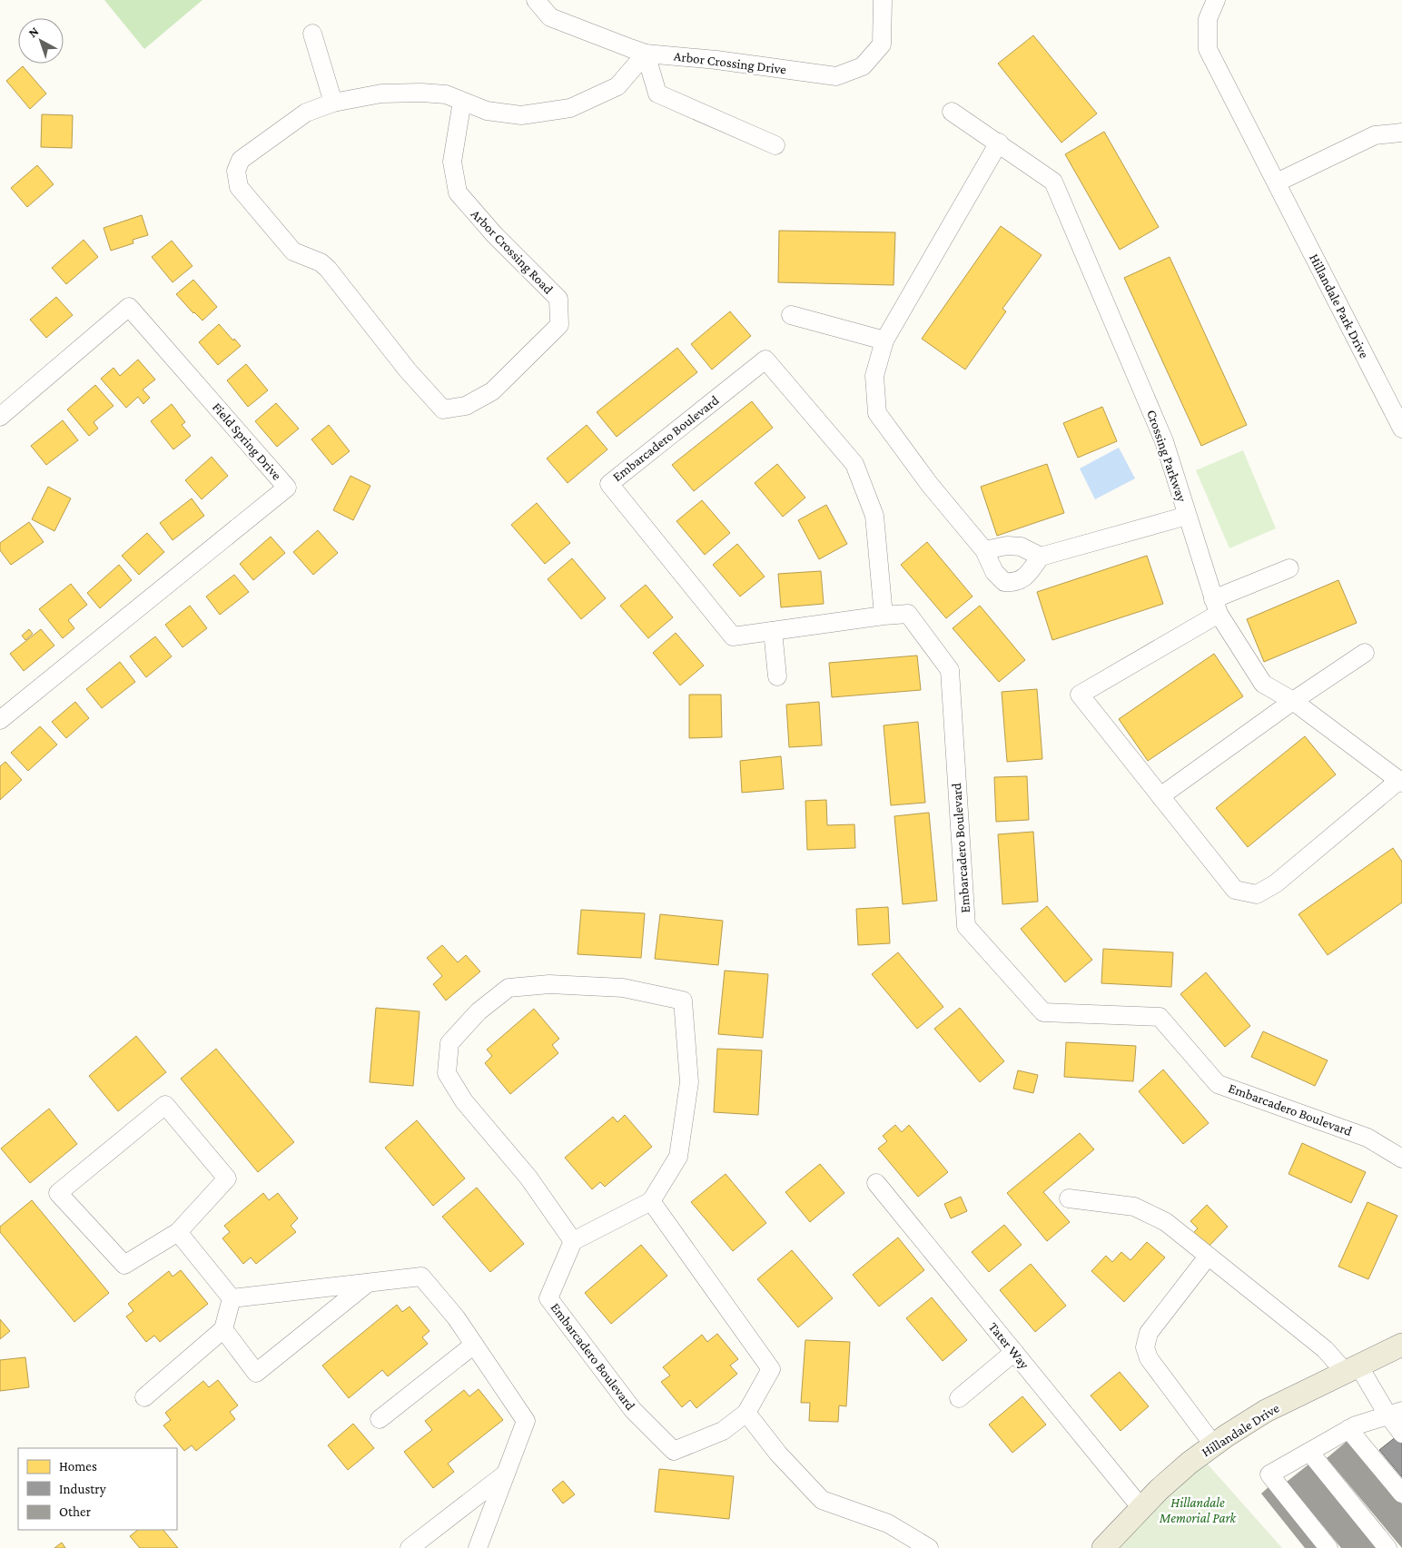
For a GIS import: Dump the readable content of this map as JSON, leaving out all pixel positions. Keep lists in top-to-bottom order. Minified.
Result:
{"streets":{"main road":["Hillandale Drive"],"street":["Arbor Crossing Drive","Arbor Crossing Road","Hillandale Park Drive","Embarcadero Boulevard","Field Spring Drive","Crossing Parkway","Tater Way"]},"crossings":[["Tater Way","Hillandale Drive"]],"parks":["Hillandale Memorial Park"],"legend":["Homes","Industry","Other"],"north":"top left"}
